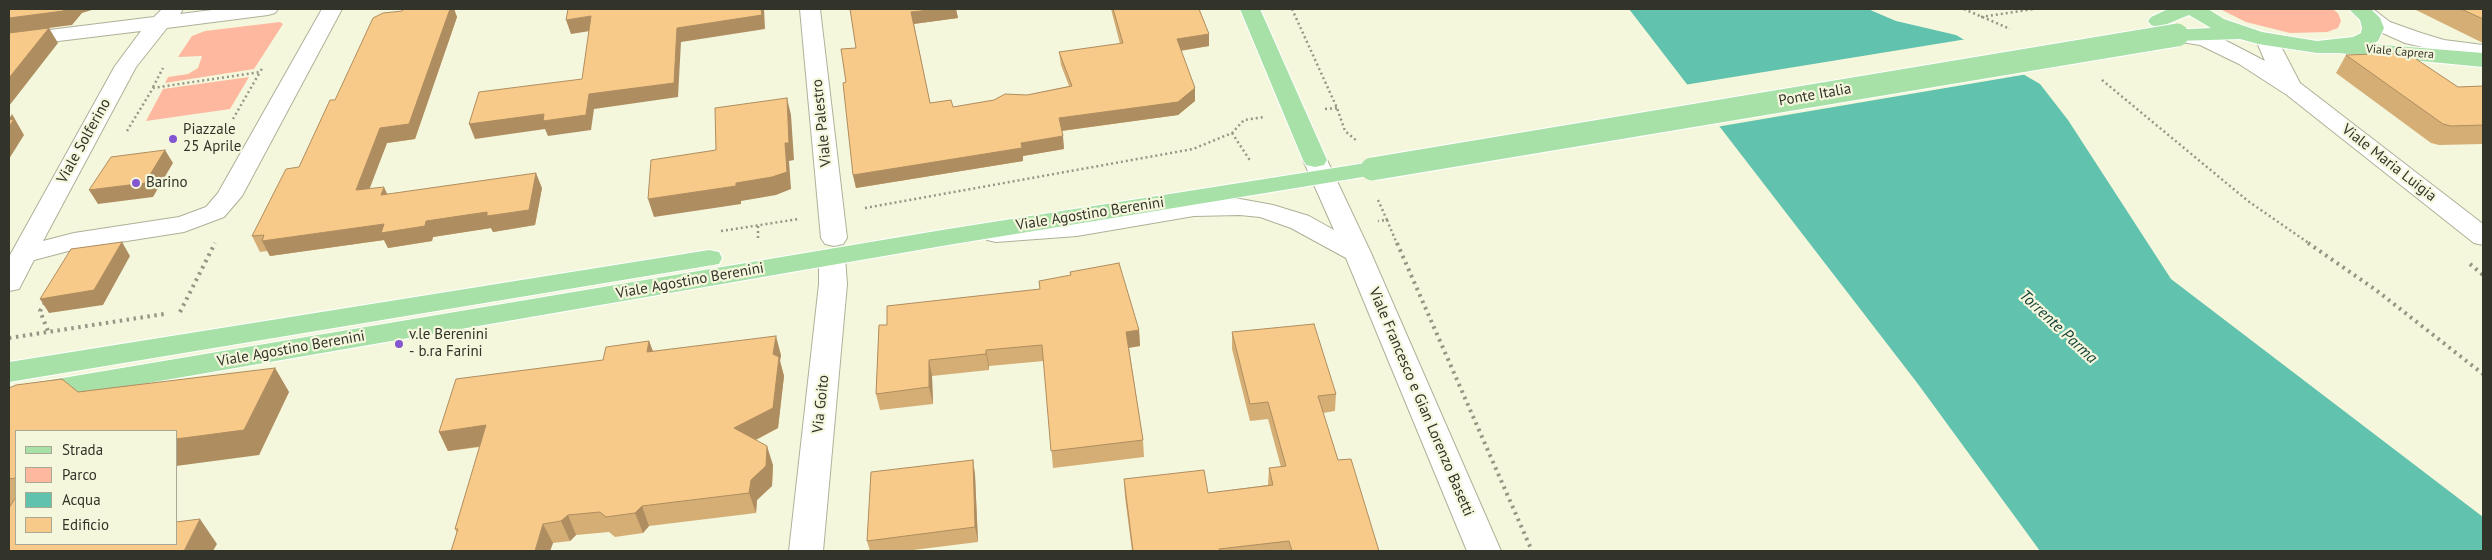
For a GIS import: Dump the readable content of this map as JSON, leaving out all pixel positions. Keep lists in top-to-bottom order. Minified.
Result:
{"streets":{"main road":["Viale Caprera","Ponte Italia","Viale Agostino Berenini"],"street":["Viale Palestro","Viale Solferino","Viale Maria Luigia","Viale Francesco e Gian Lorenzo Basetti","Via Goito"]},"crossings":[["Ponte Italia","Viale Maria Luigia"],["Ponte Italia","Viale Agostino Berenini"],["Viale Palestro","Viale Agostino Berenini"],["Viale Palestro","Via Goito"],["Viale Agostino Berenini","Viale Francesco e Gian Lorenzo Basetti"],["Viale Agostino Berenini","Via Goito"]],"water":["Torrente Parma"],"places":["Piazzale 25 Aprile","Barino","v.le Berenini - b.ra Farini"],"legend":["Strada","Parco","Acqua","Edificio"]}
